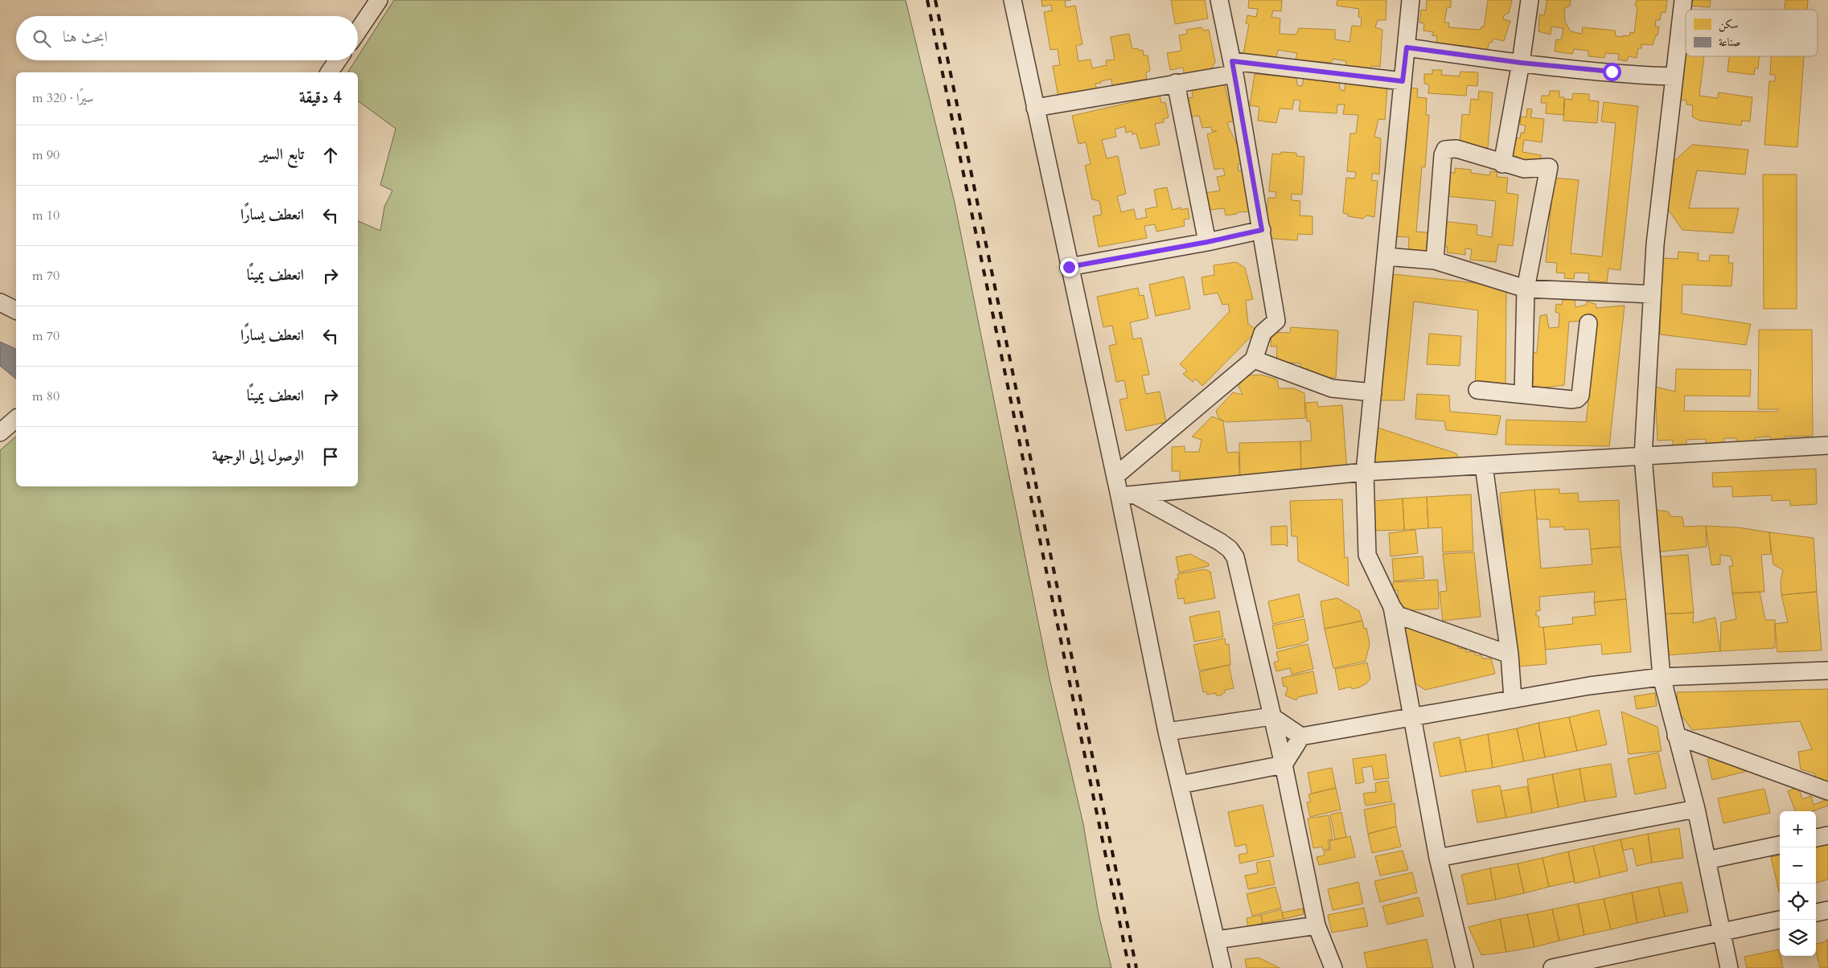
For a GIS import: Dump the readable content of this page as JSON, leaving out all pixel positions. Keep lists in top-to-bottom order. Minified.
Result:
{"legend":["سكن","صناعة"],"page":{"search":"ابحث هنا","heading":["4 دقيقة","سيرًا · 320 m"],"list":[["تابع السير","90 m"],["انعطف يسارًا","10 m"],["انعطف يمينًا","70 m"],["انعطف يسارًا","70 m"],["انعطف يمينًا","80 m"],"الوصول إلى الوجهة"],"map_buttons":["+","−"]}}
